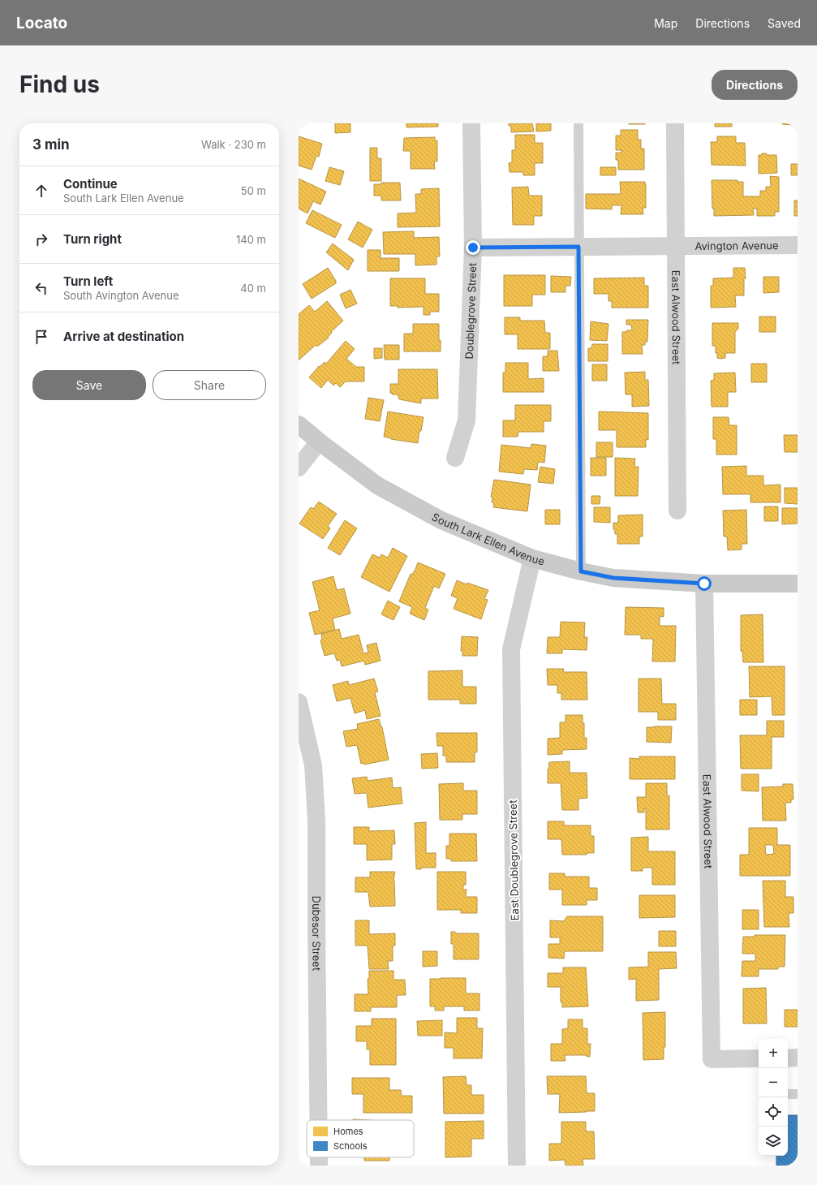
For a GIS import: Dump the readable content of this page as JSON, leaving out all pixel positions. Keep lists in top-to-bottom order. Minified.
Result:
{"streets":{"street":["Avington Avenue","Doublegrove Street","East Alwood Street","South Lark Ellen Avenue","East Doublegrove Street","Dubesor Street"]},"crossings":[["Avington Avenue","Doublegrove Street"],["Avington Avenue","East Alwood Street"],["East Alwood Street","South Lark Ellen Avenue"],["South Lark Ellen Avenue","East Doublegrove Street"]],"legend":["Homes","Schools"],"page":{"header":"Locato","nav":["Map","Directions","Saved"],"buttons":["Directions",["Save","Share"]],"title":"Find us","heading":["3 min","Walk · 230 m"],"list":[["Continue","South Lark Ellen Avenue","50 m"],["Turn right","140 m"],["Turn left","South Avington Avenue","40 m"],"Arrive at destination"],"map_buttons":["+","−"]}}
